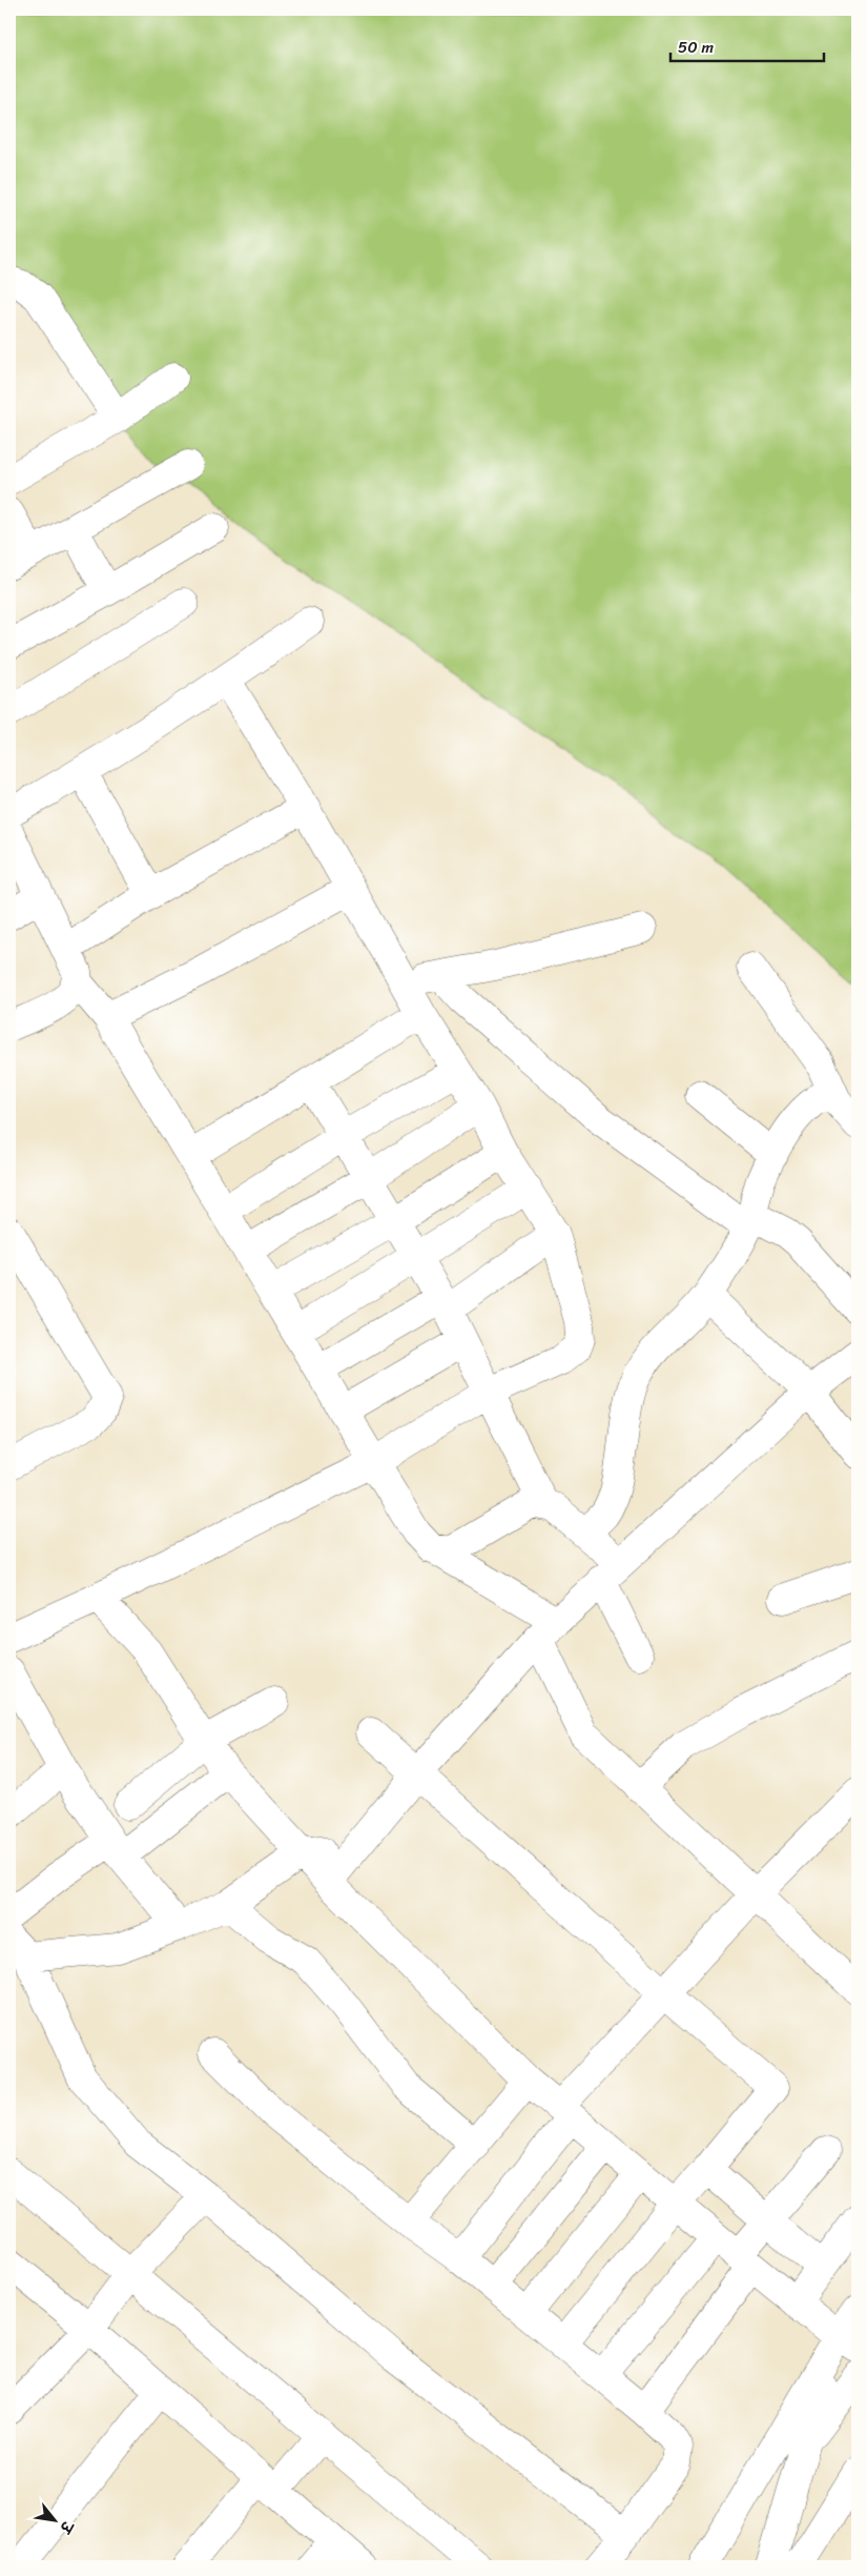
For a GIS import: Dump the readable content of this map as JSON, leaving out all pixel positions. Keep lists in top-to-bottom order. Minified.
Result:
{"scale_bar":"50 m","north":"bottom right"}
